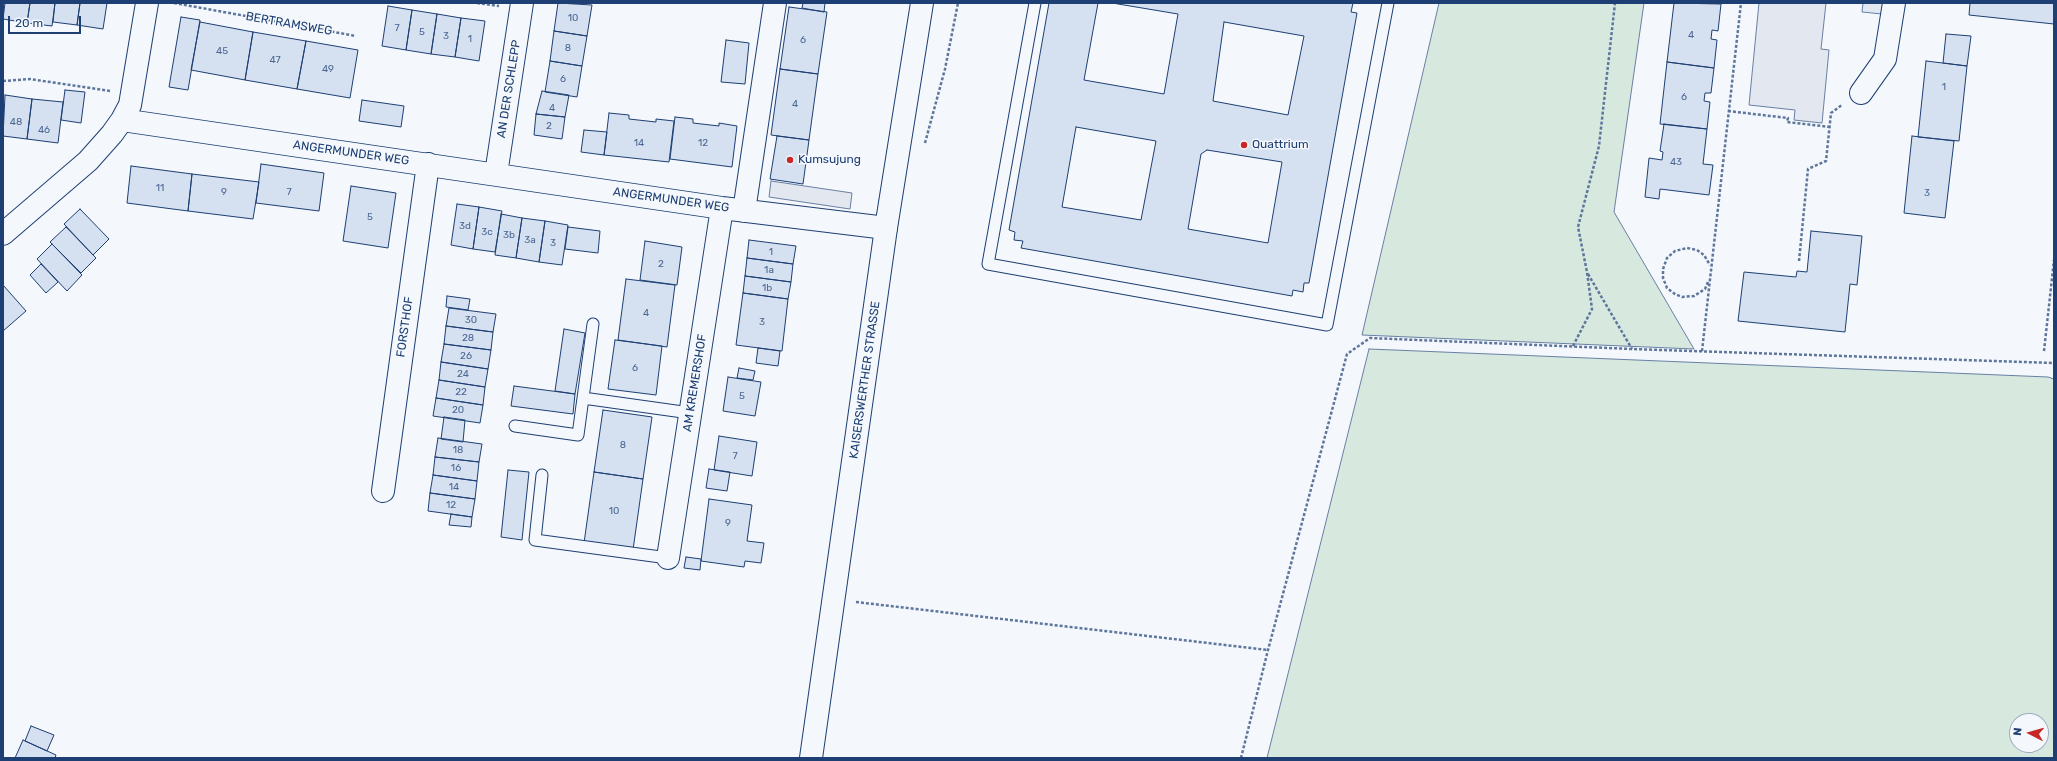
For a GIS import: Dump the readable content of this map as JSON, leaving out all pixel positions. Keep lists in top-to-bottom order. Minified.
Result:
{"streets":{"street":["AN DER SCHLEPP","ANGERMUNDER WEG","FORSTHOF","KAISERSWERTHER STRASSE","AM KREMERSHOF"],"path":["BERTRAMSWEG"]},"crossings":[["AN DER SCHLEPP","ANGERMUNDER WEG"],["ANGERMUNDER WEG","FORSTHOF"],["ANGERMUNDER WEG","KAISERSWERTHER STRASSE"],["ANGERMUNDER WEG","AM KREMERSHOF"]],"places":["Quattrium","Kumsujung"],"house_numbers":["10","7","5","4","3","1","6","8","45","47","49","6","1","6","4","4","48","2","46","14","12","43","11","9","7","3","5","3d","3c","3b","3a","3","1","2","1a","1b","4","30","3","28","26","6","24","22","5","20","8","18","7","16","14","12","10","9"],"scale_bar":"20 m","north":"left"}
